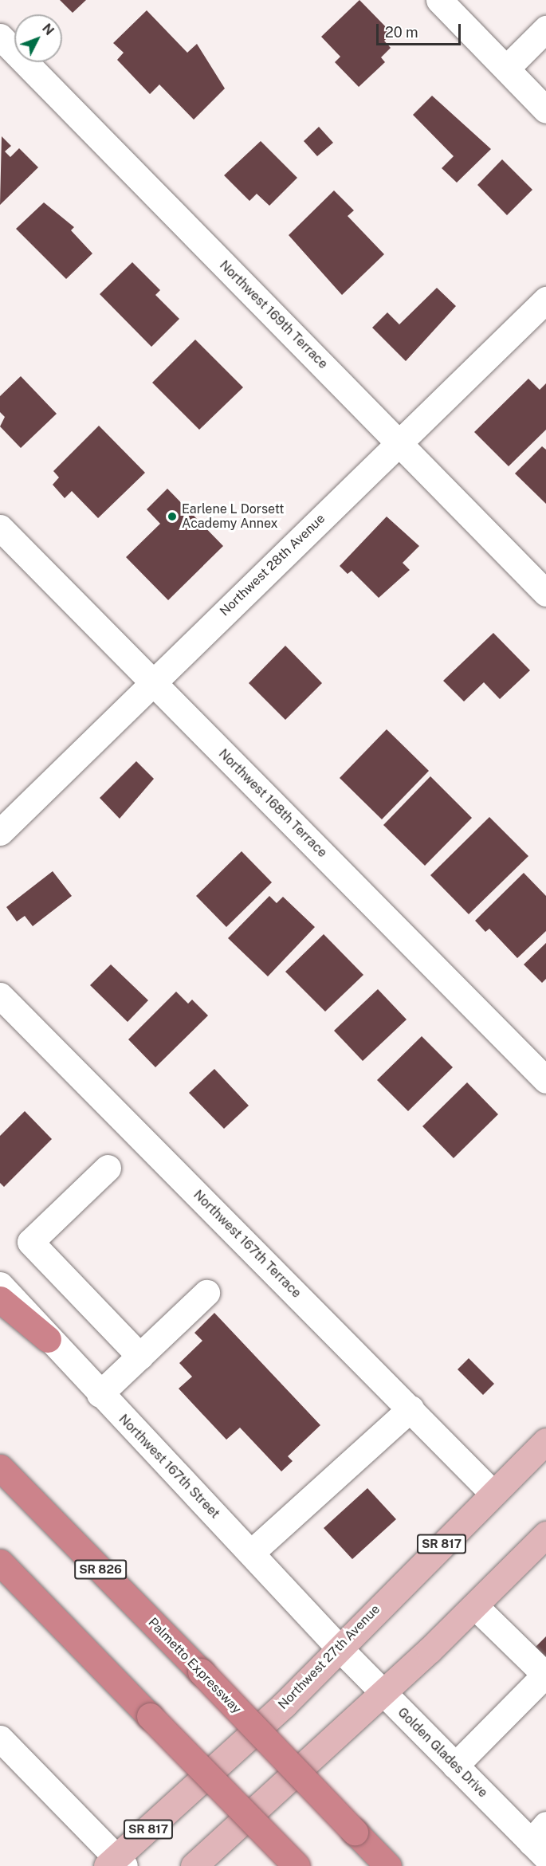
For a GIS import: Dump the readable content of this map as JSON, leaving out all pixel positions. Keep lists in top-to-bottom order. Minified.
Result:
{"streets":{"highway":["SR 826","Palmetto Expressway"],"main road":["SR 817","Northwest 27th Avenue"],"street":["Northwest 169th Terrace","Northwest 28th Avenue","Northwest 168th Terrace","Northwest 167th Terrace","Northwest 167th Street","Golden Glades Drive"]},"crossings":[["Northwest 169th Terrace","Northwest 28th Avenue"],["Northwest 28th Avenue","Northwest 168th Terrace"],["Northwest 167th Terrace","Northwest 27th Avenue"],["Northwest 167th Street","Northwest 27th Avenue"],["Northwest 167th Street","Golden Glades Drive"],["Northwest 27th Avenue","Golden Glades Drive"]],"places":["Earlene L Dorsett Academy Annex"],"scale_bar":"20 m","north":"top right"}
